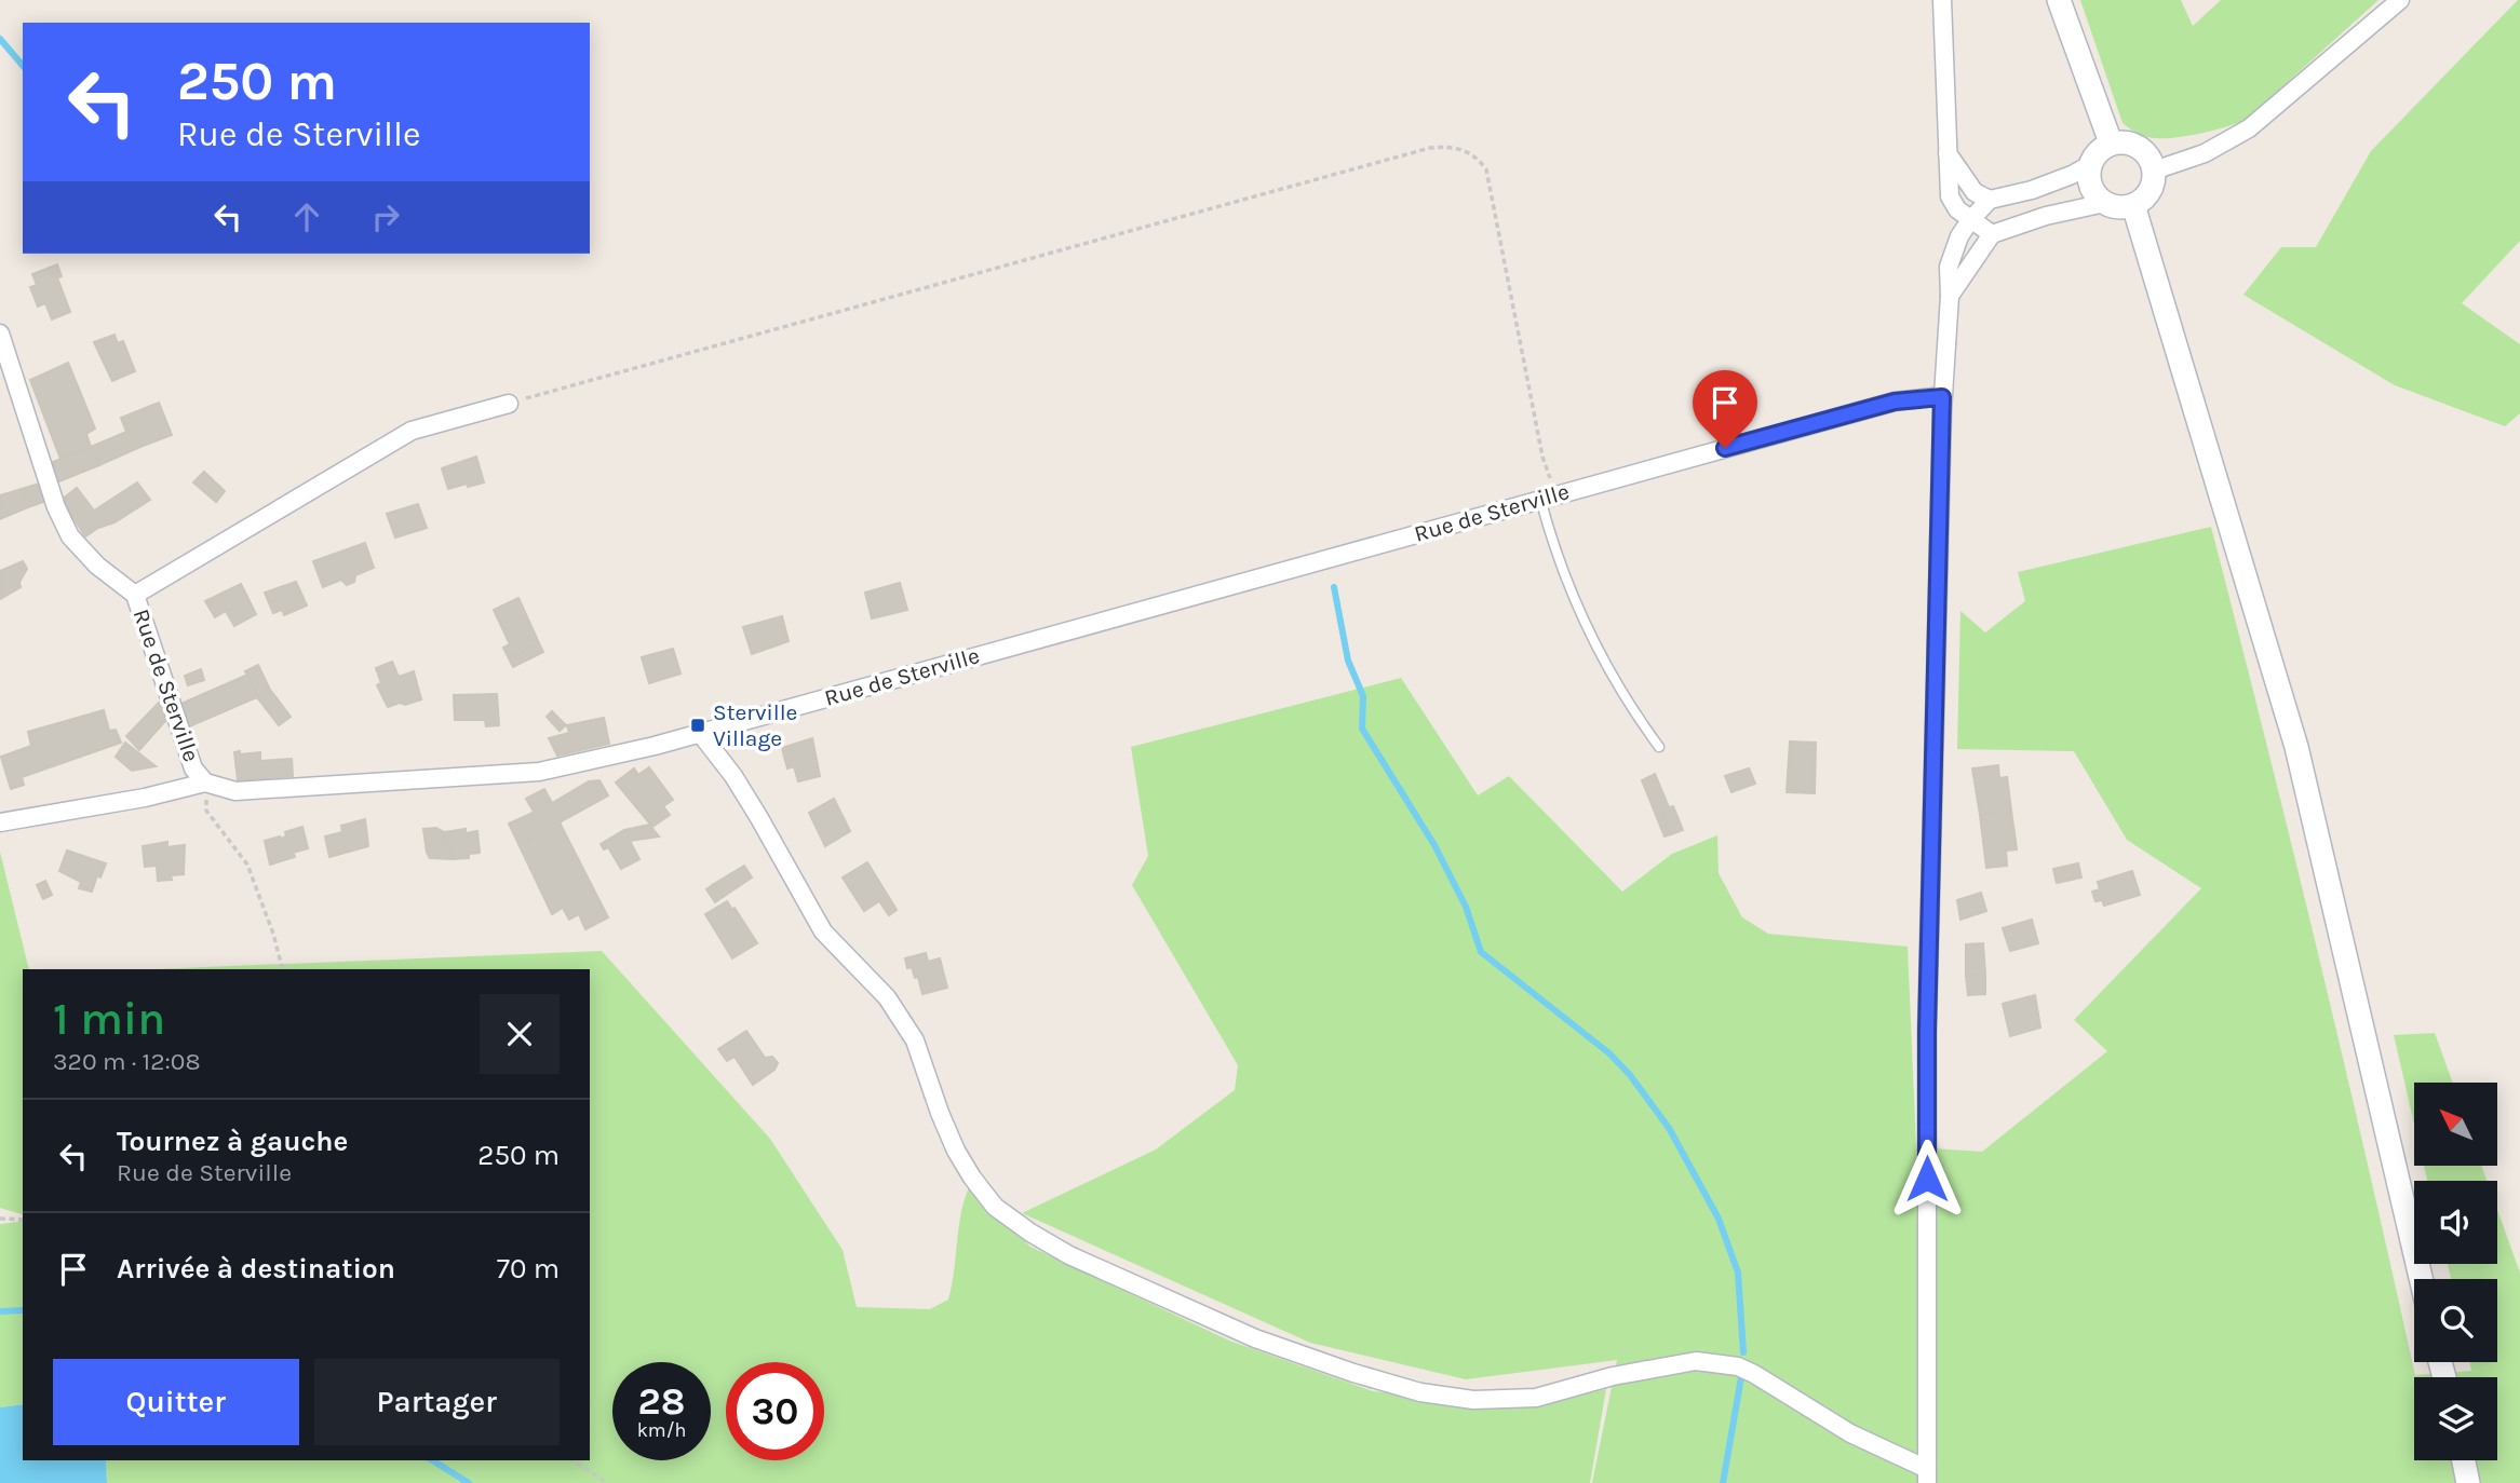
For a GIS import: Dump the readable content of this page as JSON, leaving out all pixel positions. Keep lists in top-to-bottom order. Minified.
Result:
{"streets":{"street":["Rue de Sterville"]},"places":{"transit":["Sterville Village"]},"north":"top left","page":{"turn":["250 m","Rue de Sterville"],"heading":["1 min","320 m · 12:08"],"list":[{"name":"Tournez à gauche","note":"Rue de Sterville","value":"250 m"},{"name":"Arrivée à destination","value":"70 m"}],"buttons":["Quitter","Partager"],"speed":"28 km/h","limit":"30"}}
